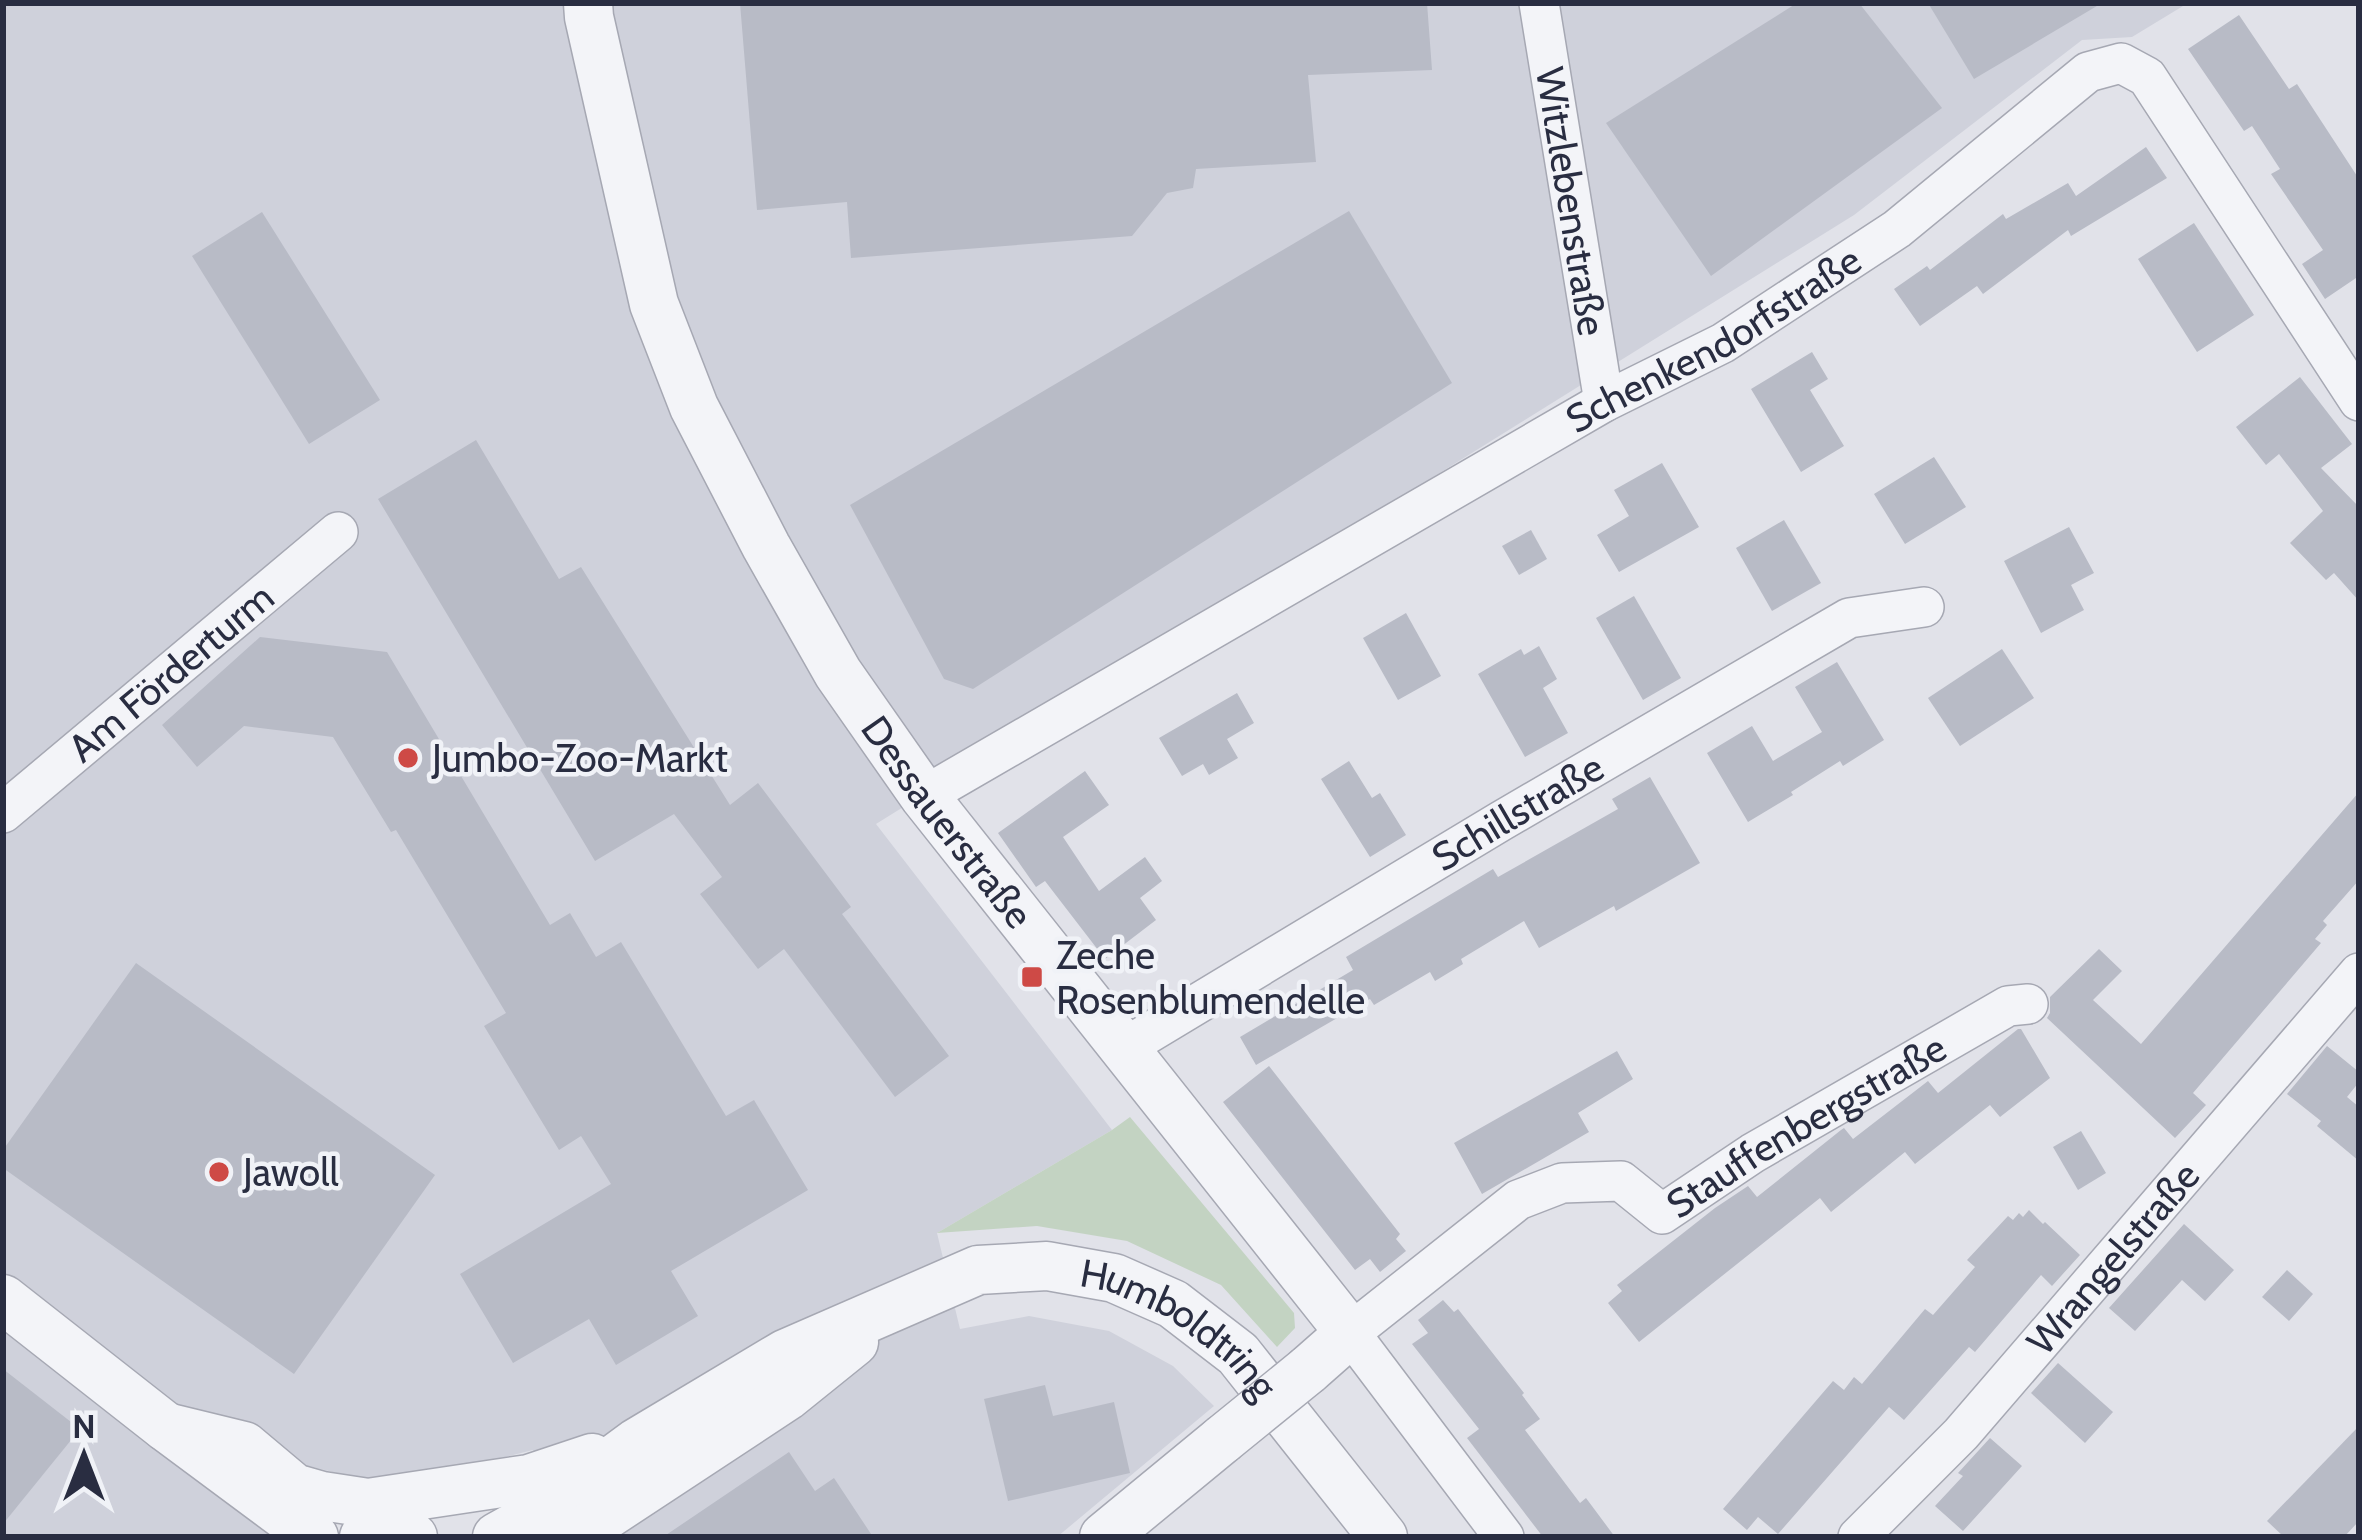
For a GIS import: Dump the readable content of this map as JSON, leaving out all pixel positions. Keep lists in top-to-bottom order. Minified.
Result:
{"streets":{"street":["Witzlebenstraße","Schenkendorfstraße","Am Förderturm","Schillstraße","Dessauerstraße","Stauffenbergstraße","Wrangelstraße","Humboldtring"]},"crossings":[["Witzlebenstraße","Schenkendorfstraße"],["Schenkendorfstraße","Dessauerstraße"],["Schillstraße","Dessauerstraße"],["Dessauerstraße","Stauffenbergstraße"]],"places":{"other":["Jumbo-Zoo-Markt","Jawoll"],"transit":["Zeche Rosenblumendelle"]},"north":"top"}
